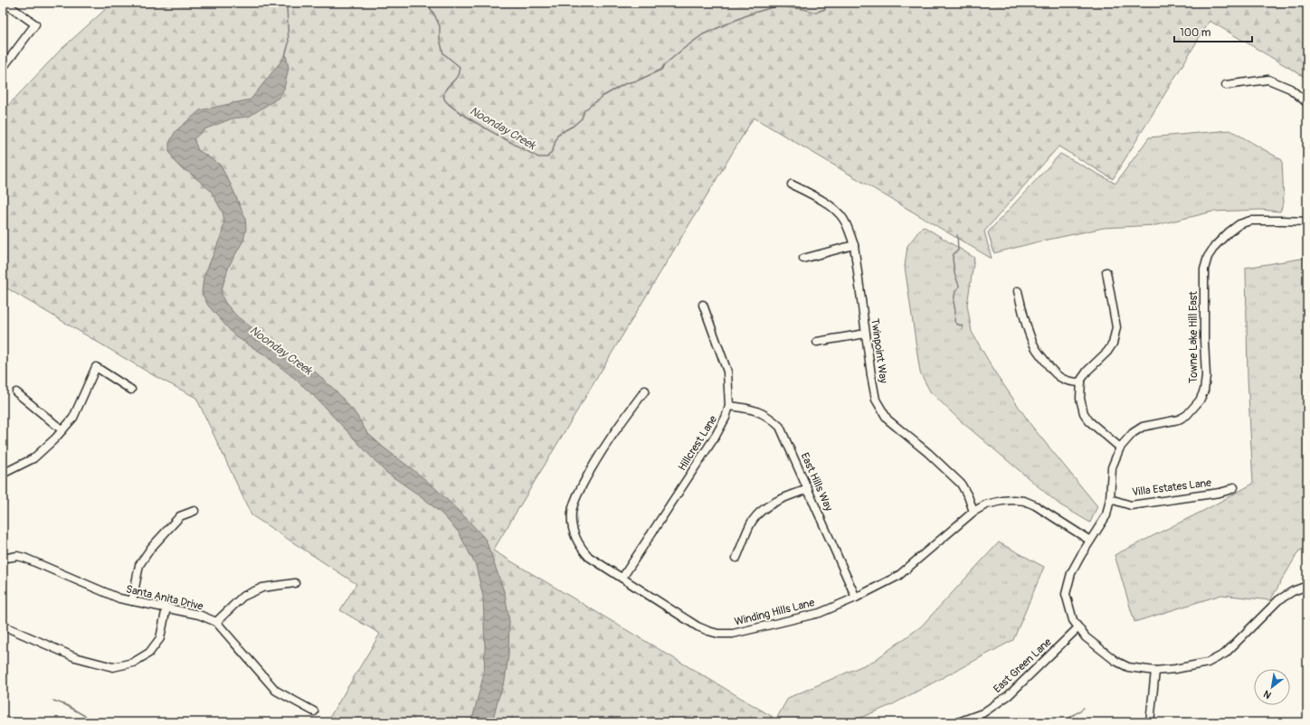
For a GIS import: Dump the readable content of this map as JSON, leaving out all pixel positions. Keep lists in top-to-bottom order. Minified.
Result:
{"streets":{"street":["Towne Lake Hill East","Twinpoint Way","Hillcrest Lane","East Hills Way","Villa Estates Lane","Santa Anita Drive","Winding Hills Lane","East Green Lane"]},"crossings":[["Towne Lake Hill East","Villa Estates Lane"],["Towne Lake Hill East","Winding Hills Lane"],["Towne Lake Hill East","East Green Lane"],["Twinpoint Way","Winding Hills Lane"],["Hillcrest Lane","East Hills Way"],["Hillcrest Lane","Winding Hills Lane"],["East Hills Way","Winding Hills Lane"]],"water":["Noonday Creek"],"scale_bar":"100 m","north":"bottom left"}
